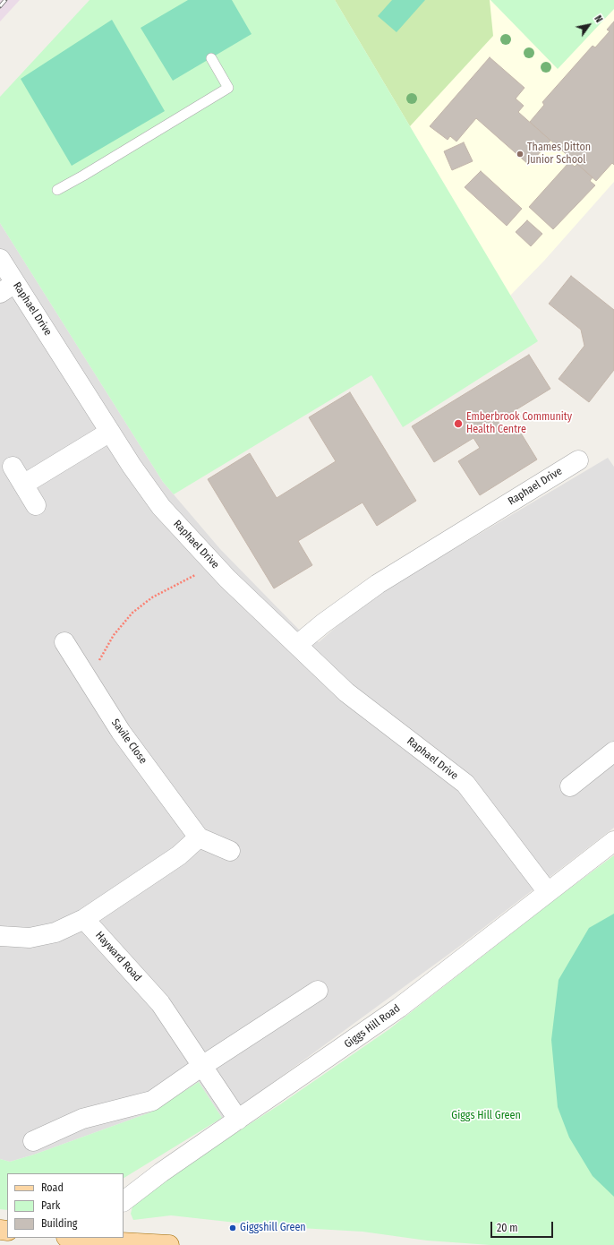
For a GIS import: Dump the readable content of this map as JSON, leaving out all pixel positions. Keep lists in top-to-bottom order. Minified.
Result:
{"streets":{"street":["Raphael Drive","Savile Close","Hayward Road","Giggs Hill Road"]},"crossings":[["Raphael Drive","Giggs Hill Road"],["Hayward Road","Giggs Hill Road"]],"parks":["Giggs Hill Green"],"places":["Thames Ditton Junior School","Emberbrook Community Health Centre","Giggshill Green"],"legend":["Road","Park","Building"],"scale_bar":"20 m","north":"top right"}
